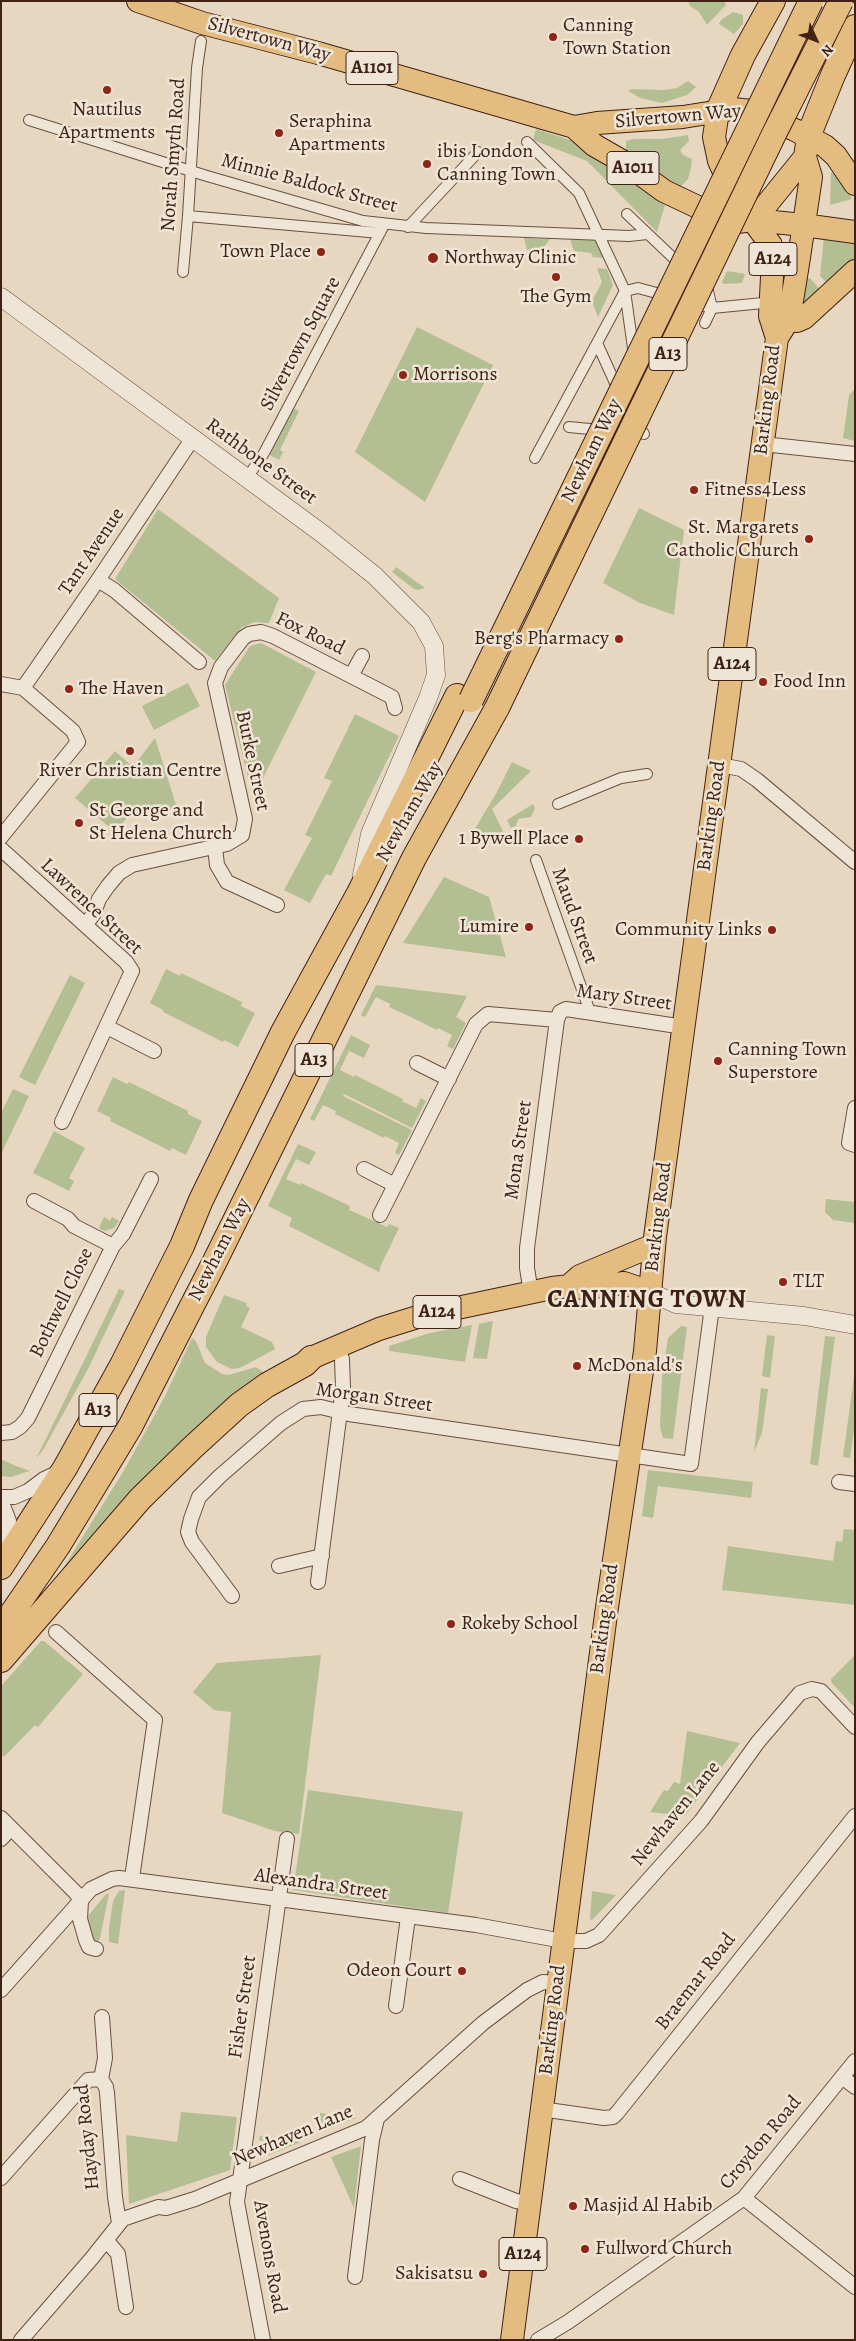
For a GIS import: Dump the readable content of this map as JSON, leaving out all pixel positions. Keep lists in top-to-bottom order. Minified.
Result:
{"streets":{"highway":["A13","Newham Way"],"main road":["Silvertown Way","A1101","A1011","A124","Barking Road"],"street":["Norah Smyth Road","Minnie Baldock Street","Silvertown Square","Rathbone Street","Tant Avenue","Fox Road","Burke Street","Lawrence Street","Maud Street","Mary Street","Mona Street","Bothwell Close","Morgan Street","Newhaven Lane","Alexandra Street","Braemar Road","Fisher Street","Hayday Road","Croydon Road","Avenons Road"]},"crossings":[["Silvertown Way","A1011"],["Silvertown Way","A124"],["Silvertown Way","Barking Road"],["Norah Smyth Road","Minnie Baldock Street"],["A1011","A124"],["A1011","Barking Road"],["Minnie Baldock Street","Silvertown Square"],["A124","Barking Road"],["A124","Mona Street"],["Silvertown Square","Rathbone Street"],["Barking Road","Mary Street"],["Barking Road","Morgan Street"],["Barking Road","Newhaven Lane"],["Barking Road","Alexandra Street"],["Barking Road","Braemar Road"],["Newham Way","Rathbone Street"],["Rathbone Street","Tant Avenue"],["Fox Road","Burke Street"],["Burke Street","Lawrence Street"],["Maud Street","Mary Street"],["Mary Street","Mona Street"],["Newhaven Lane","Alexandra Street"],["Newhaven Lane","Fisher Street"],["Newhaven Lane","Hayday Road"],["Newhaven Lane","Avenons Road"],["Alexandra Street","Fisher Street"],["Fisher Street","Avenons Road"]],"districts":["CANNING TOWN"],"places":["Canning Town Station","Nautilus Apartments","Seraphina Apartments","ibis London Canning Town","Town Place","Northway Clinic","The Gym","Morrisons","Fitness4Less","St. Margarets Catholic Church","Berg's Pharmacy","Food Inn","The Haven","River Christian Centre","St George and St Helena Church","1 Bywell Place","Lumire","Community Links","Canning Town Superstore","TLT","McDonald's","Rokeby School","Odeon Court","Masjid Al Habib","Fullword Church","Sakisatsu"],"north":"bottom right"}
